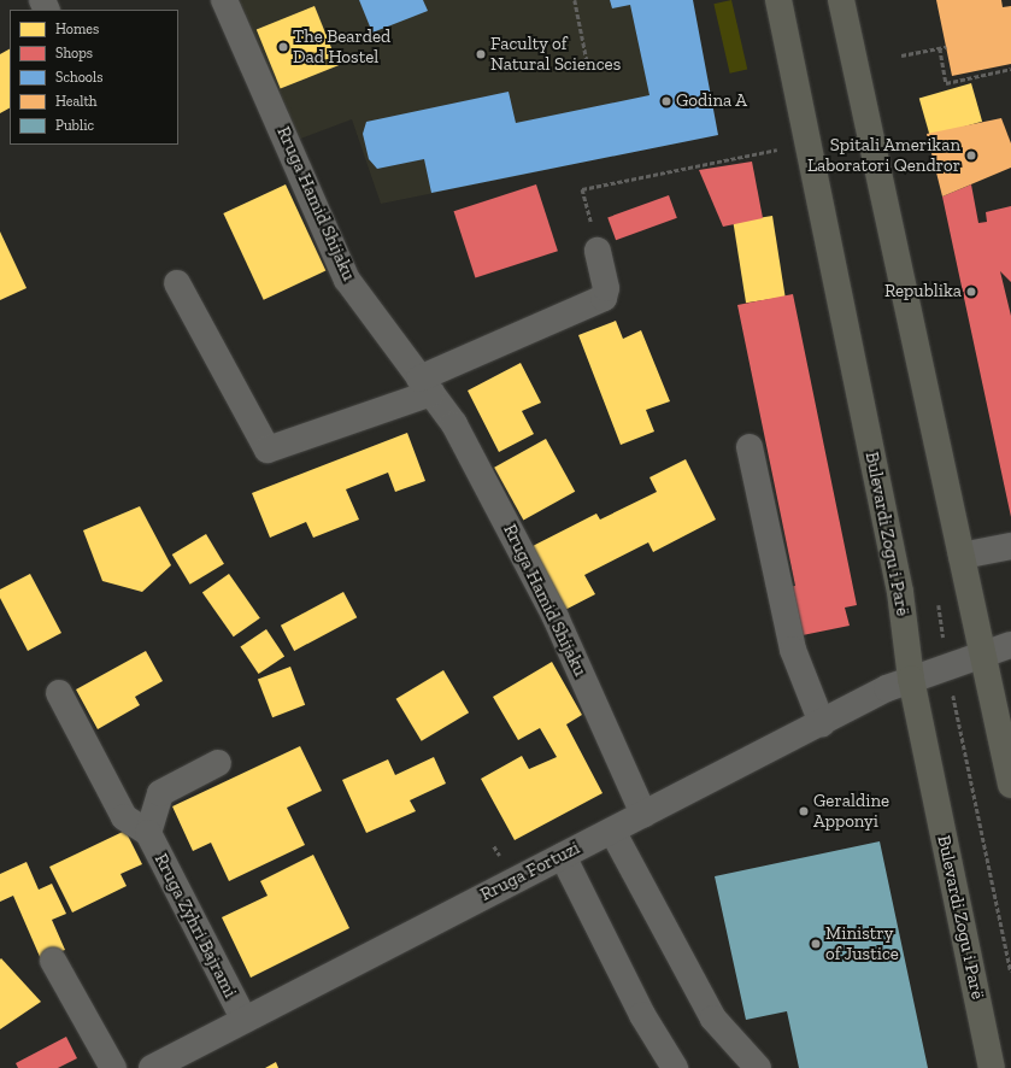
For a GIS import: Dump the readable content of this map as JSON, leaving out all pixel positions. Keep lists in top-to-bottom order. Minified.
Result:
{"streets":{"main road":["Bulevardi Zogu i Parë"],"street":["Rruga Hamid Shijaku","Rruga Fortuzi","Rruga Zyhri Bajrami"]},"crossings":[["Rruga Hamid Shijaku","Rruga Fortuzi"],["Bulevardi Zogu i Parë","Rruga Fortuzi"],["Rruga Fortuzi","Rruga Zyhri Bajrami"]],"places":["The Bearded Dad Hostel","Faculty of Natural Sciences","Godina A","Spitali Amerikan Laboratori Qendror","Republika","Geraldine Apponyi","Ministry of Justice"],"legend":["Homes","Shops","Schools","Health","Public"]}
